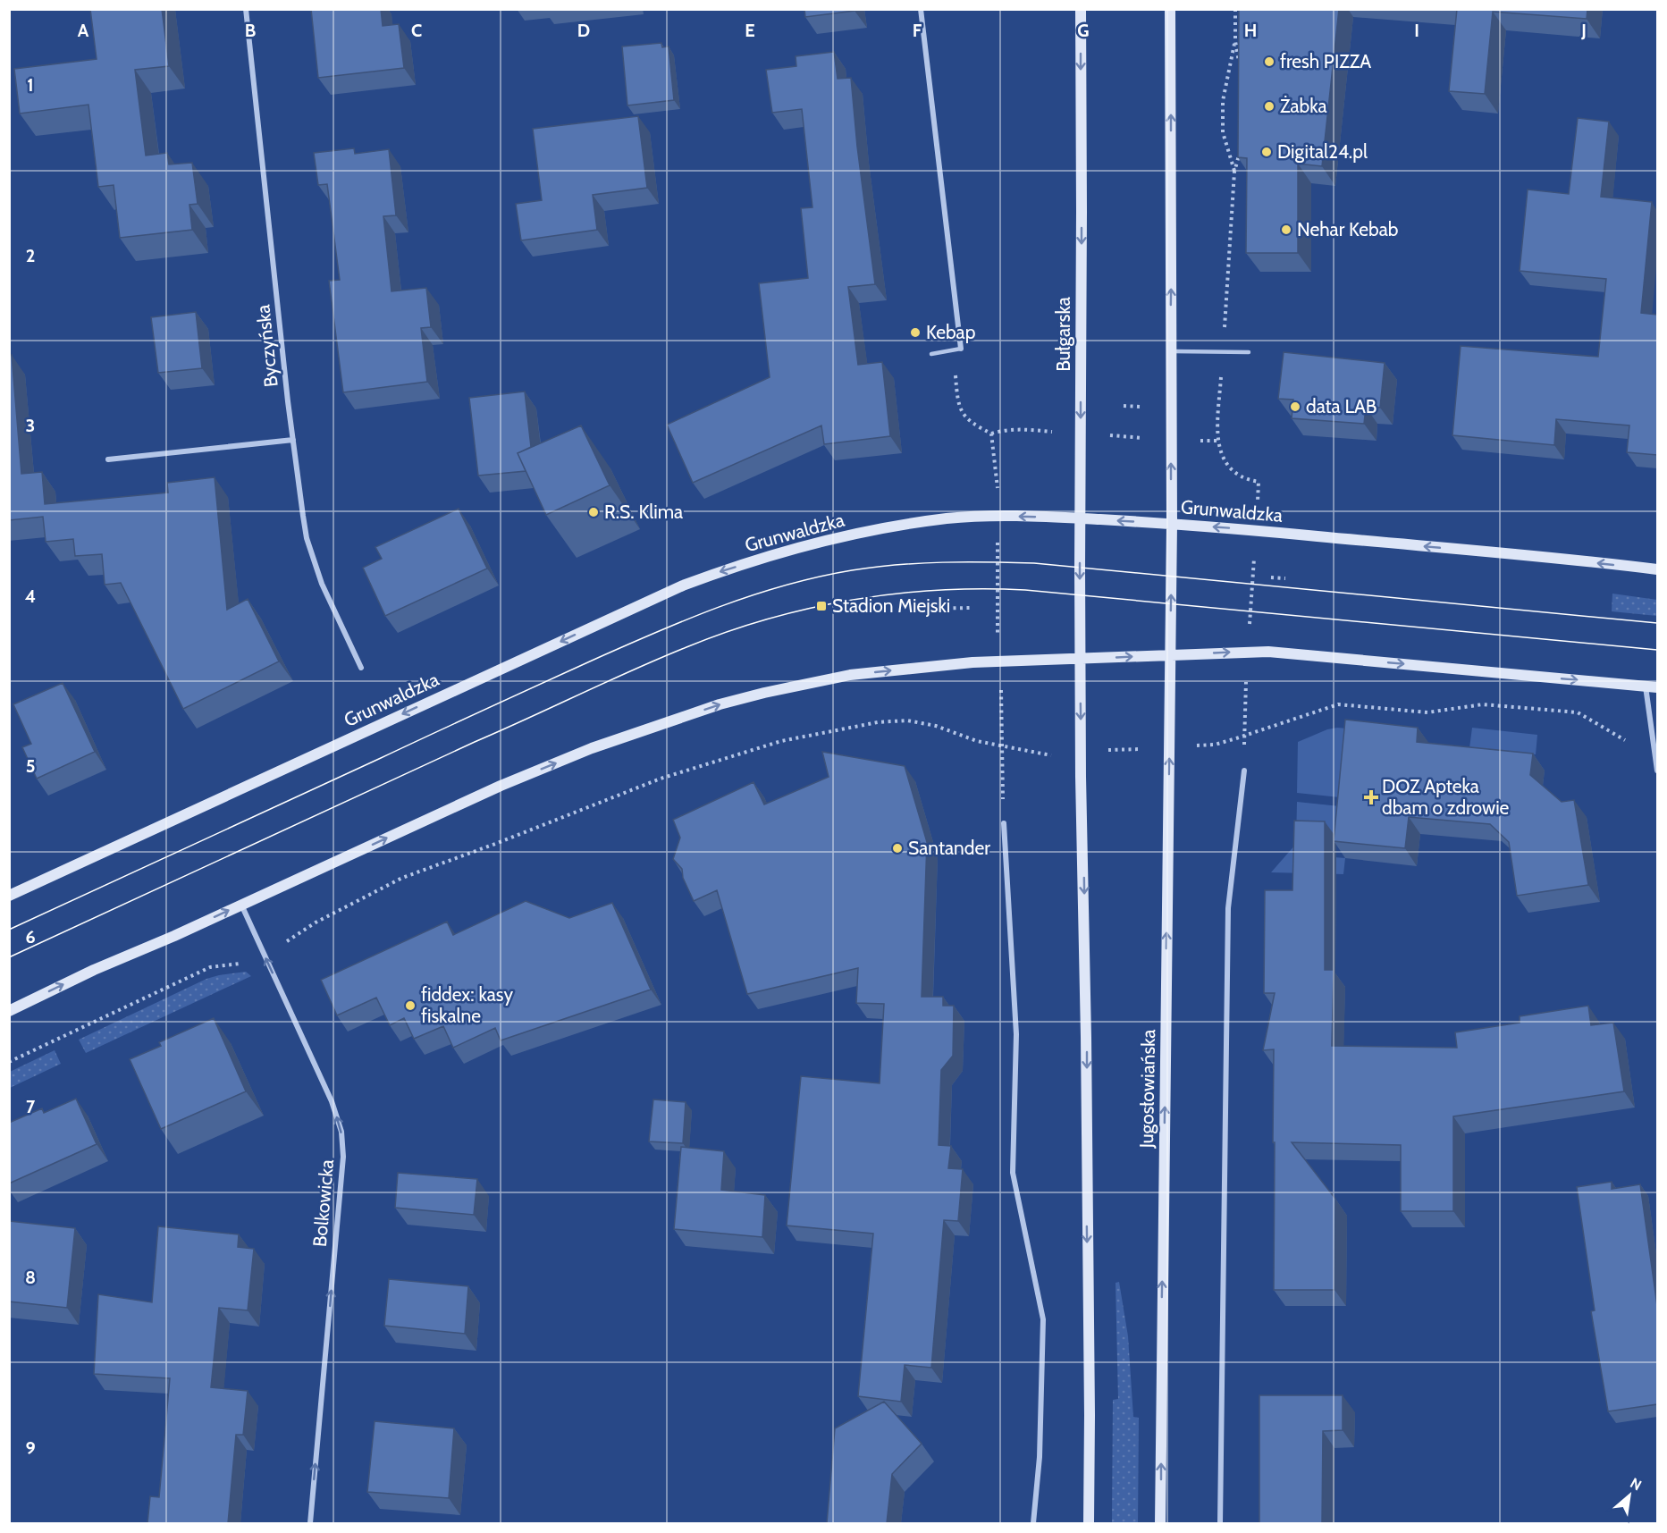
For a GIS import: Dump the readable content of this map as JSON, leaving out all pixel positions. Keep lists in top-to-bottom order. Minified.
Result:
{"streets":{"street":["Bułgarska","Byczyńska","Grunwaldzka","Jugosłowiańska","Bolkowicka"]},"crossings":[["Bułgarska","Grunwaldzka"]],"one_way":["Grunwaldzka","Bolkowicka"],"places":{"other":["fresh PIZZA","Żabka","Digital24.pl","Nehar Kebab","Kebap","data LAB","R.S. Klima","Santander","fiddex: kasy fiskalne"],"transit":["Stadion Miejski"],"health":["DOZ Apteka dbam o zdrowie"]},"north":"top right","grid":{"columns":["A","B","C","D","E","F","G","H","I","J"],"rows":["1","2","3","4","5","6","7","8","9"]}}
